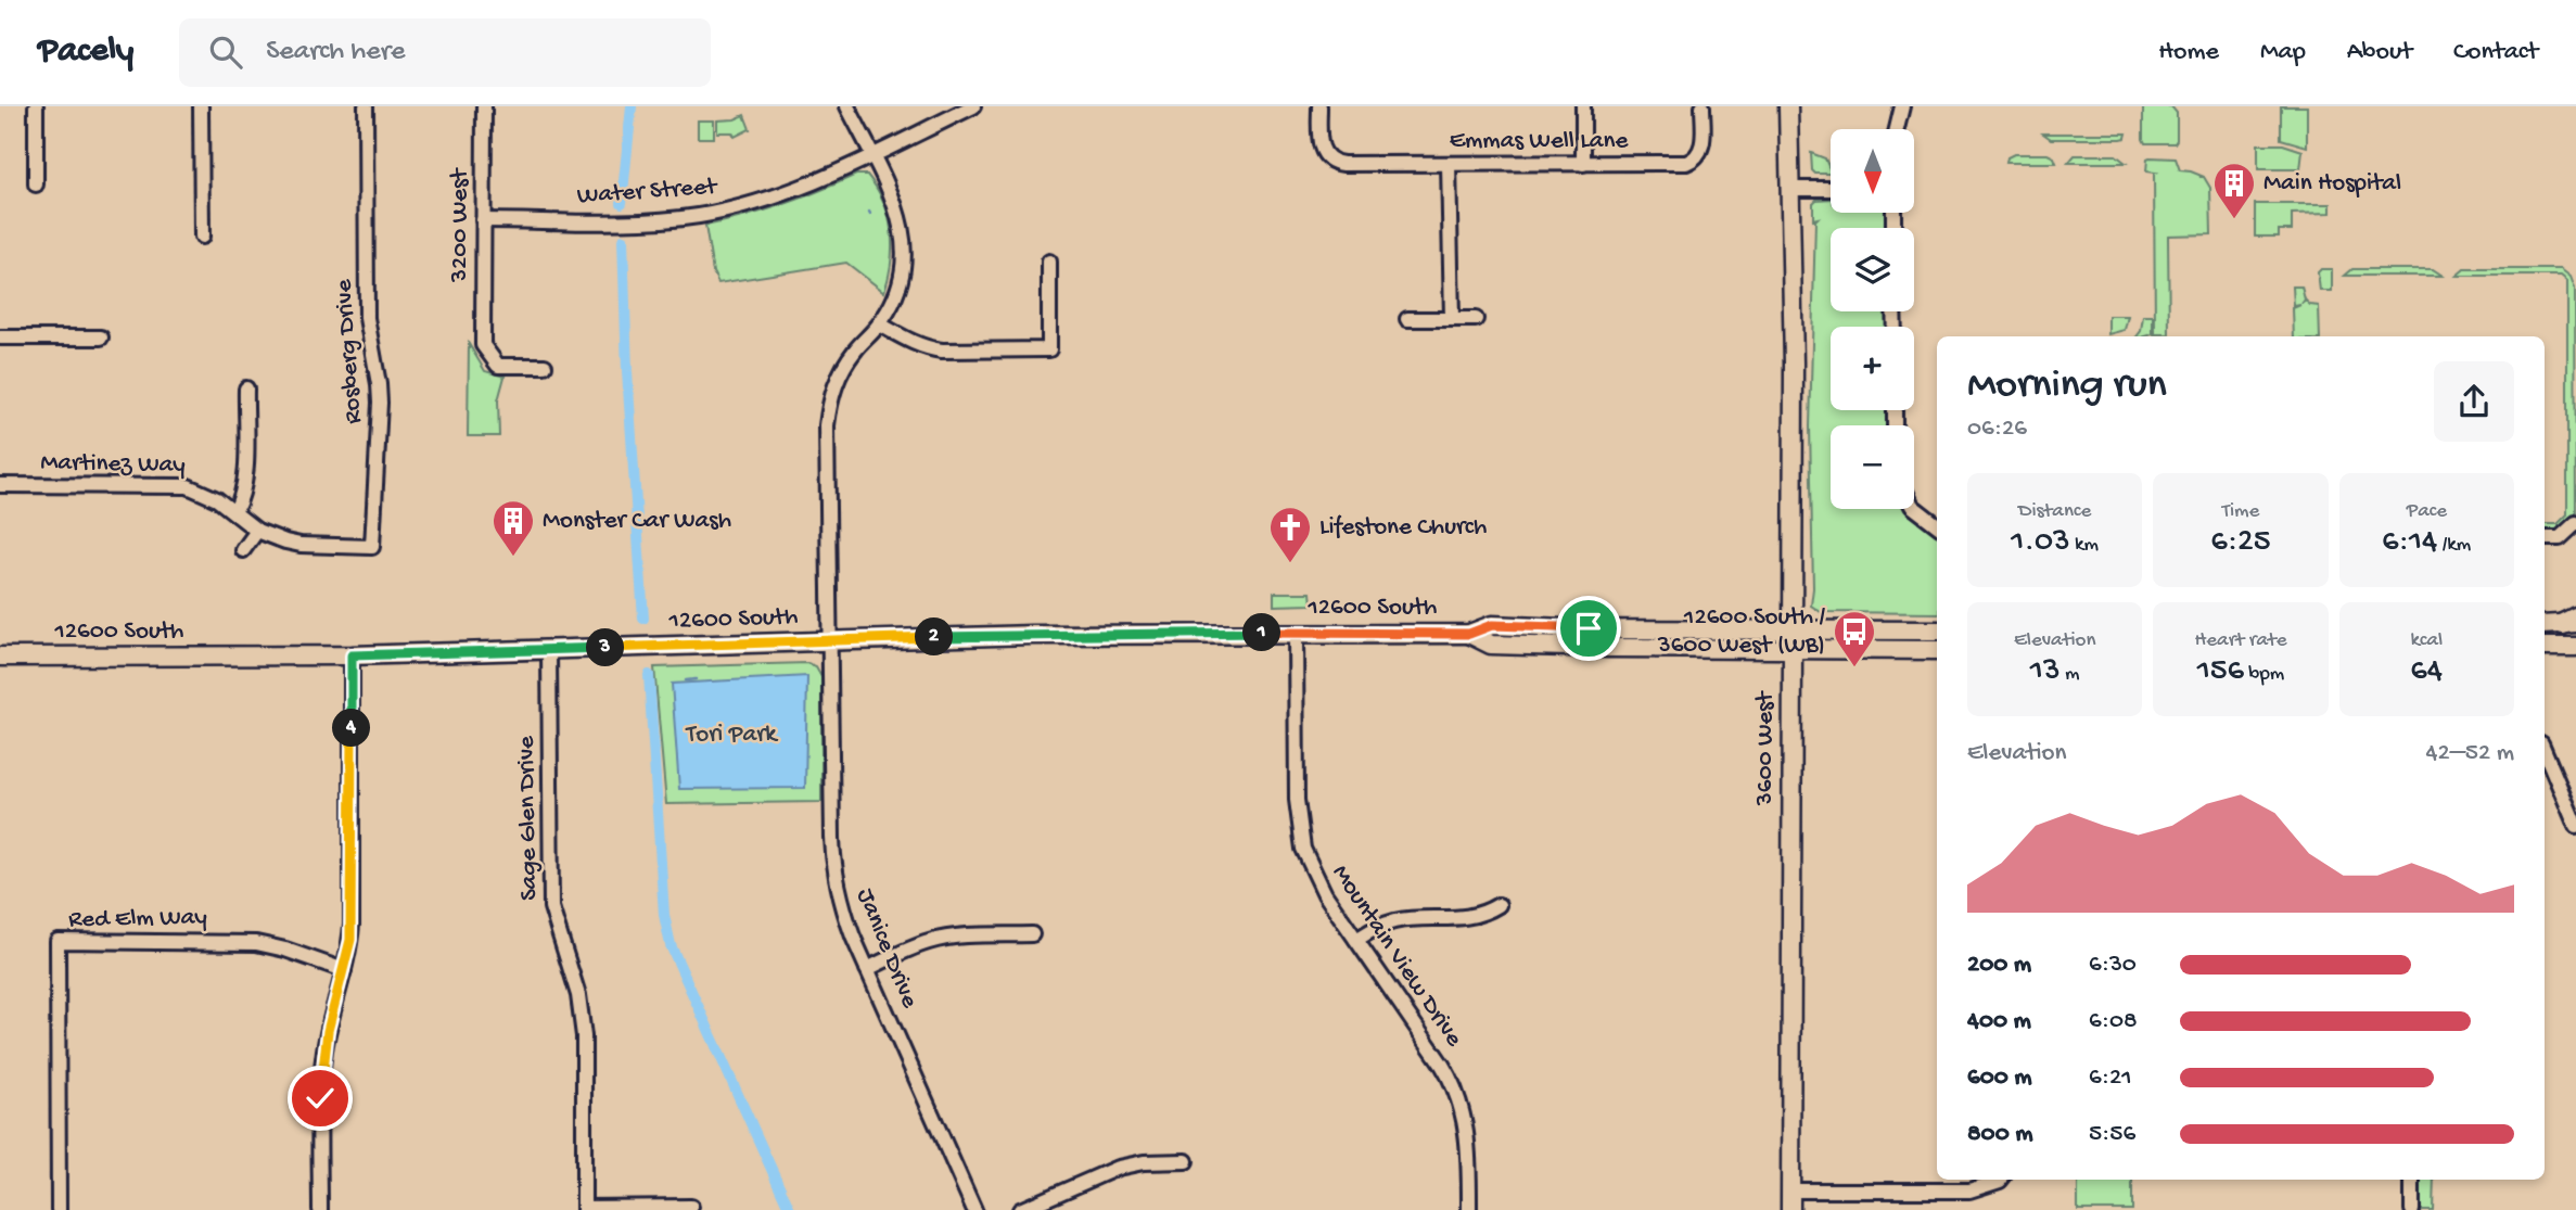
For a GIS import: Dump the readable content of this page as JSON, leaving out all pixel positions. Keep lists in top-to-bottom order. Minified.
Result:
{"streets":{"main road":["12600 South","3600 West"],"street":["Emmas Well Lane","Water Street","3200 West","Rosberg Drive","Martinez Way","Sage Glen Drive","Red Elm Way","Janice Drive","Mountain View Drive"]},"crossings":[["Water Street","3200 West"],["Water Street","Janice Drive"],["Rosberg Drive","Martinez Way"],["12600 South","3600 West"],["12600 South","Sage Glen Drive"],["12600 South","Janice Drive"],["12600 South","Mountain View Drive"]],"parks":["Tori Park"],"places":{"building":["Main Hospital","Monster Car Wash"],"church":["Lifestone Church"],"bus stop":["12600 South / 3600 West (WB)"]},"north":"bottom","page":{"header":"Pacely","search":"Search here","nav":["Home","Map","About","Contact"],"map_buttons":["+","−"],"heading":["Morning run","06:26"],"stats":[["Distance","1.03 km"],["Time","6:25"],["Pace","6:14 /km"],["Elevation","13 m"],["Heart rate","156 bpm"],["kcal","64"]],"pins":["1","2","3","4"],"chart":["Elevation","42–52 m"],"list":[{"name":"200 m","note":"6:30"},{"name":"400 m","note":"6:08"},{"name":"600 m","note":"6:21"},{"name":"800 m","note":"5:56"}]}}
